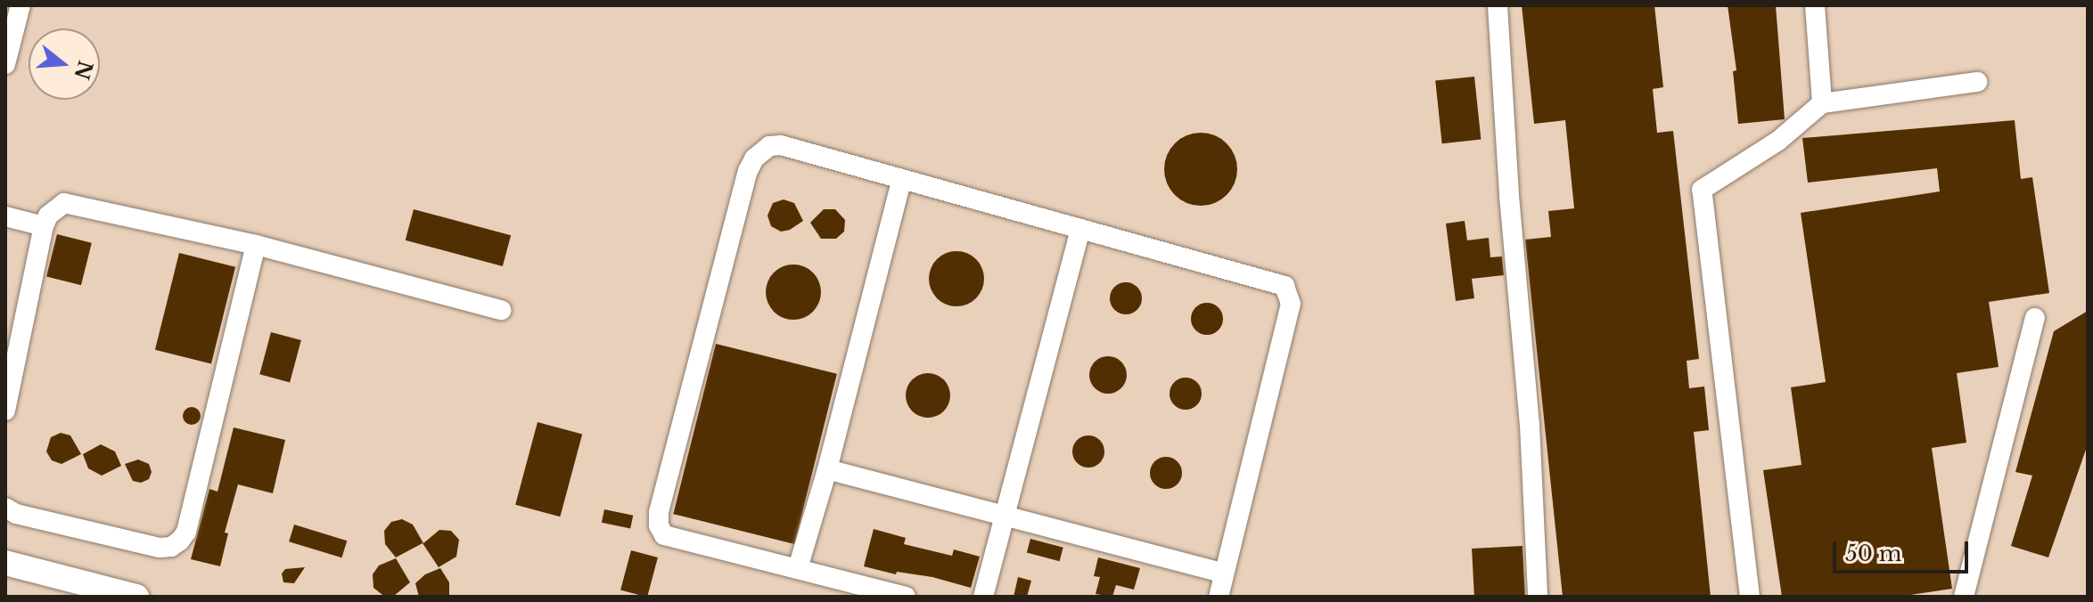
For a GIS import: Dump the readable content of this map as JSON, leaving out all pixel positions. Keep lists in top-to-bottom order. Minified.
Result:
{"scale_bar":"50 m","north":"right"}
